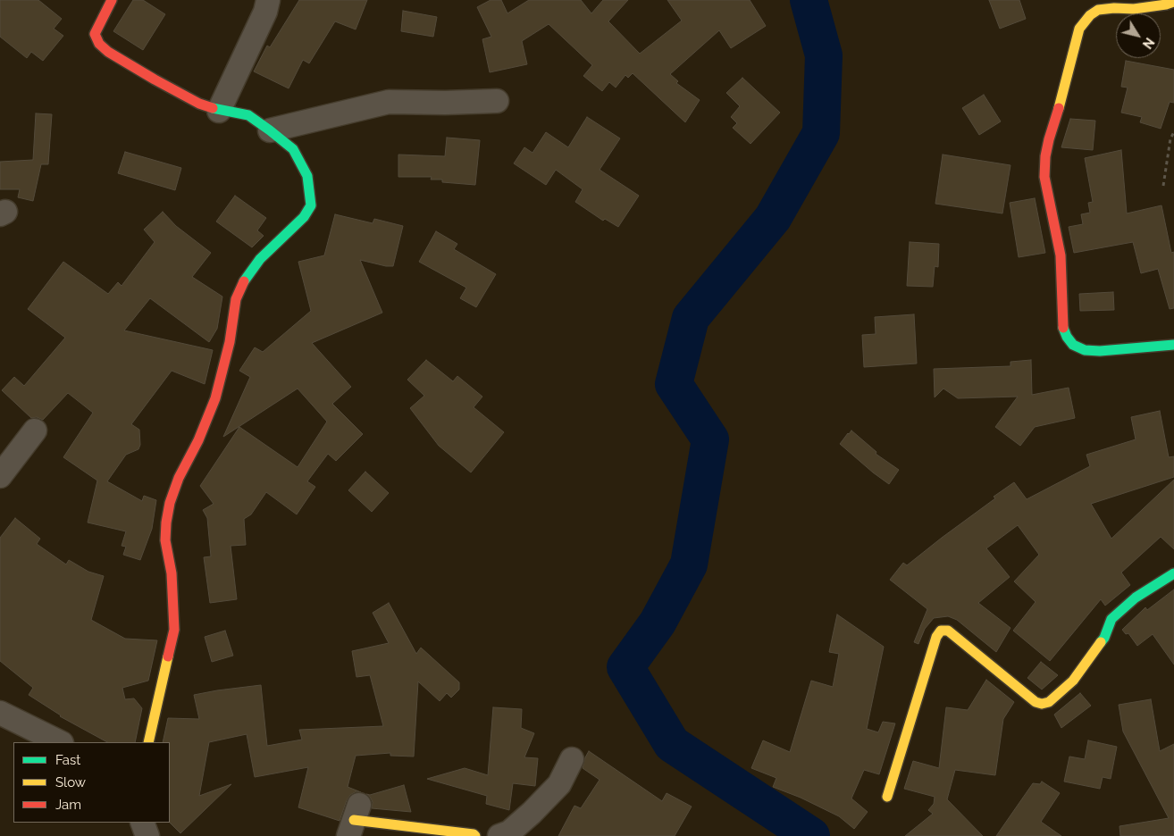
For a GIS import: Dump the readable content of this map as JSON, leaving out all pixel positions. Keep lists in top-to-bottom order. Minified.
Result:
{"legend":["Fast","Slow","Jam"],"north":"bottom right"}
